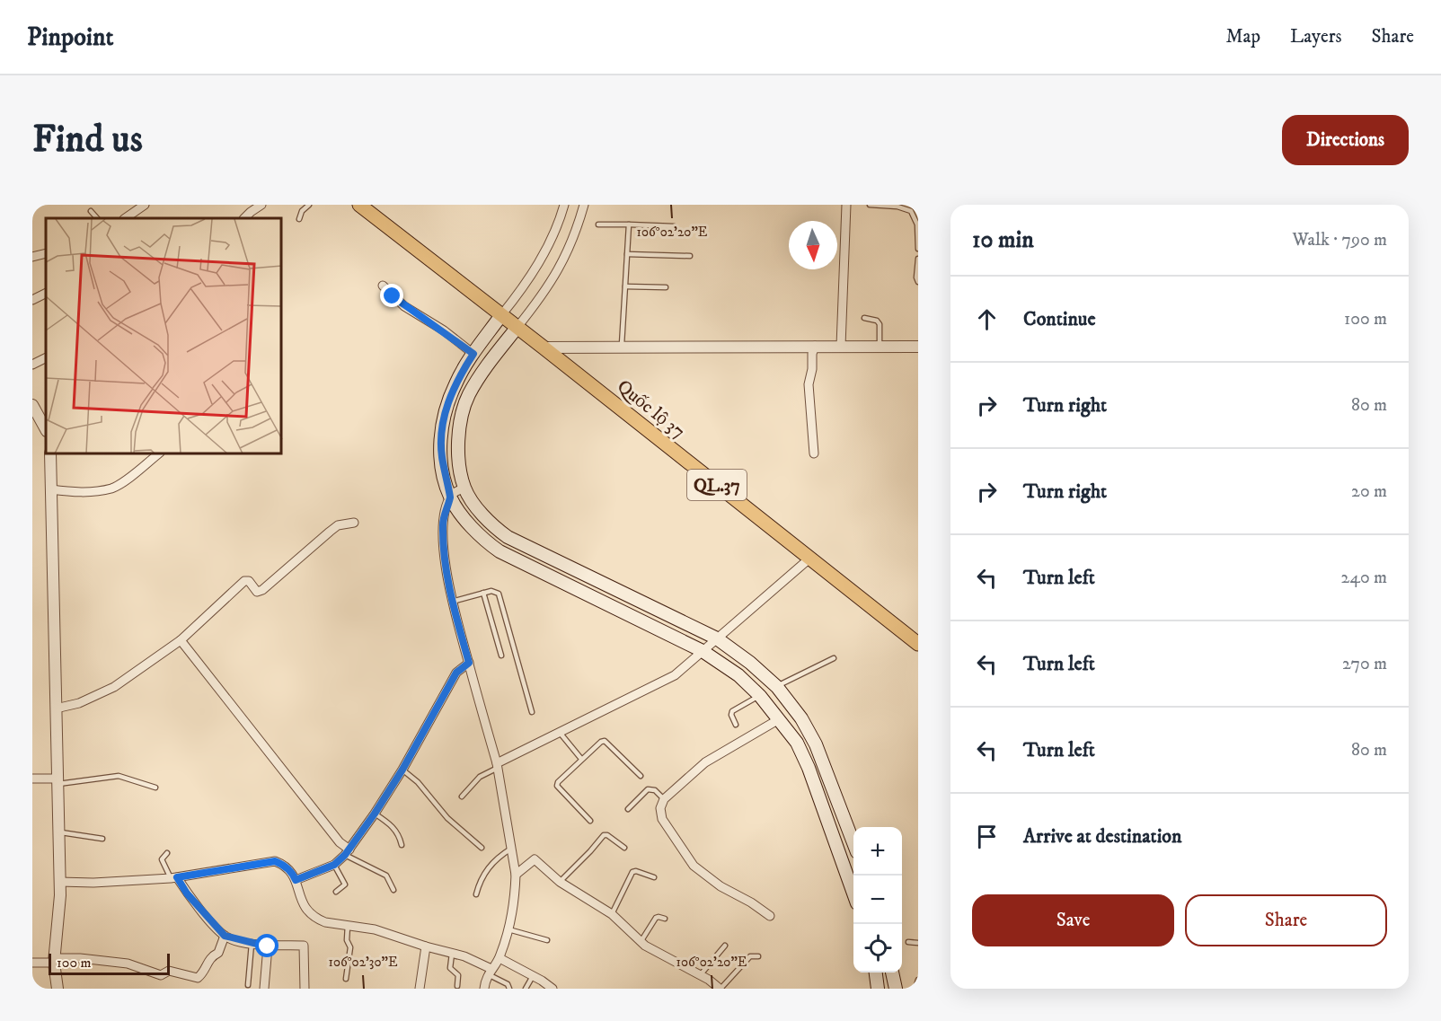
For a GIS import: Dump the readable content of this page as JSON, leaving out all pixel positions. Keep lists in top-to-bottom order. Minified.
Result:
{"streets":{"highway":["Quốc lộ 37","QL.37"]},"scale_bar":"100 m","north":"bottom","page":{"header":"Pinpoint","nav":["Map","Layers","Share"],"buttons":["Directions",["Save","Share"]],"title":"Find us","heading":["10 min","Walk · 790 m"],"list":[["Continue","100 m"],["Turn right","80 m"],["Turn right","20 m"],["Turn left","240 m"],["Turn left","270 m"],["Turn left","80 m"],"Arrive at destination"],"map_buttons":["+","−"],"scale":"100 m"},"coordinates":["106°02'20\"E","106°02'30\"E"]}
